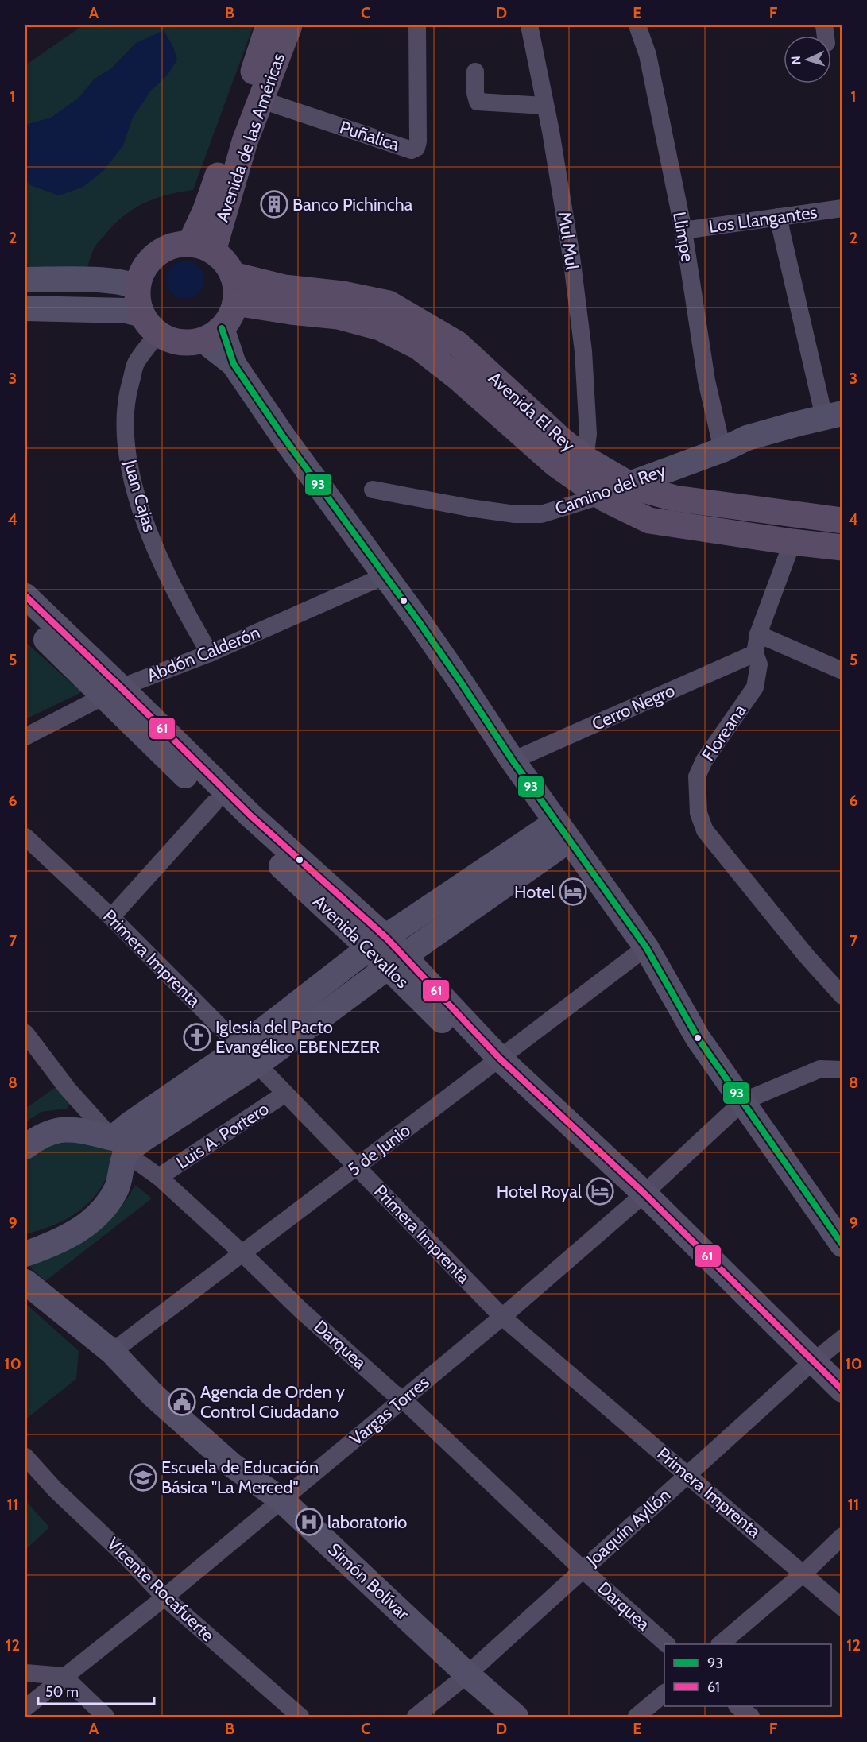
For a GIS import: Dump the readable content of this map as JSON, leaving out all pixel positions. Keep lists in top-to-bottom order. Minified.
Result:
{"streets":{"main road":["Avenida de las Américas","Avenida El Rey"],"street":["Puñalica","Los Llangantes","Llimpe","Mul Mul","Camino del Rey","Juan Cajas","Abdón Calderón","Cerro Negro","Floreana","Avenida Cevallos","Primera Imprenta","Luis A. Portero","5 de Junio","Darquea","Vargas Torres","Joaquín Ayllón","Simón Bolívar","Vicente Rocafuerte"]},"crossings":[["Puñalica","Avenida de las Américas"],["Avenida de las Américas","Avenida El Rey"],["Avenida de las Américas","Juan Cajas"],["Los Llangantes","Llimpe"],["Llimpe","Camino del Rey"],["Mul Mul","Avenida El Rey"],["Avenida El Rey","Camino del Rey"],["Avenida El Rey","Juan Cajas"],["Avenida El Rey","Floreana"],["Juan Cajas","Abdón Calderón"],["Abdón Calderón","Avenida Cevallos"],["Cerro Negro","Floreana"],["Avenida Cevallos","5 de Junio"],["Avenida Cevallos","Vargas Torres"],["Avenida Cevallos","Joaquín Ayllón"],["Primera Imprenta","Luis A. Portero"],["Primera Imprenta","5 de Junio"],["Primera Imprenta","Vargas Torres"],["Primera Imprenta","Joaquín Ayllón"],["Luis A. Portero","Darquea"],["5 de Junio","Darquea"],["5 de Junio","Simón Bolívar"],["Darquea","Vargas Torres"],["Darquea","Joaquín Ayllón"],["Vargas Torres","Simón Bolívar"],["Vargas Torres","Vicente Rocafuerte"],["Joaquín Ayllón","Simón Bolívar"]],"places":{"building":["Banco Pichincha"],"hotel":["Hotel","Hotel Royal"],"church":["Iglesia del Pacto Evangélico EBENEZER"],"public building":["Agencia de Orden y Control Ciudadano"],"school or university":["Escuela de Educación Básica \"La Merced\""],"hospital":["laboratorio"]},"lines":["transit line 93","transit line 61"],"legend":["93","61"],"scale_bar":"50 m","north":"left","grid":{"columns":["A","B","C","D","E","F"],"rows":["1","2","3","4","5","6","7","8","9","10","11","12"]}}
